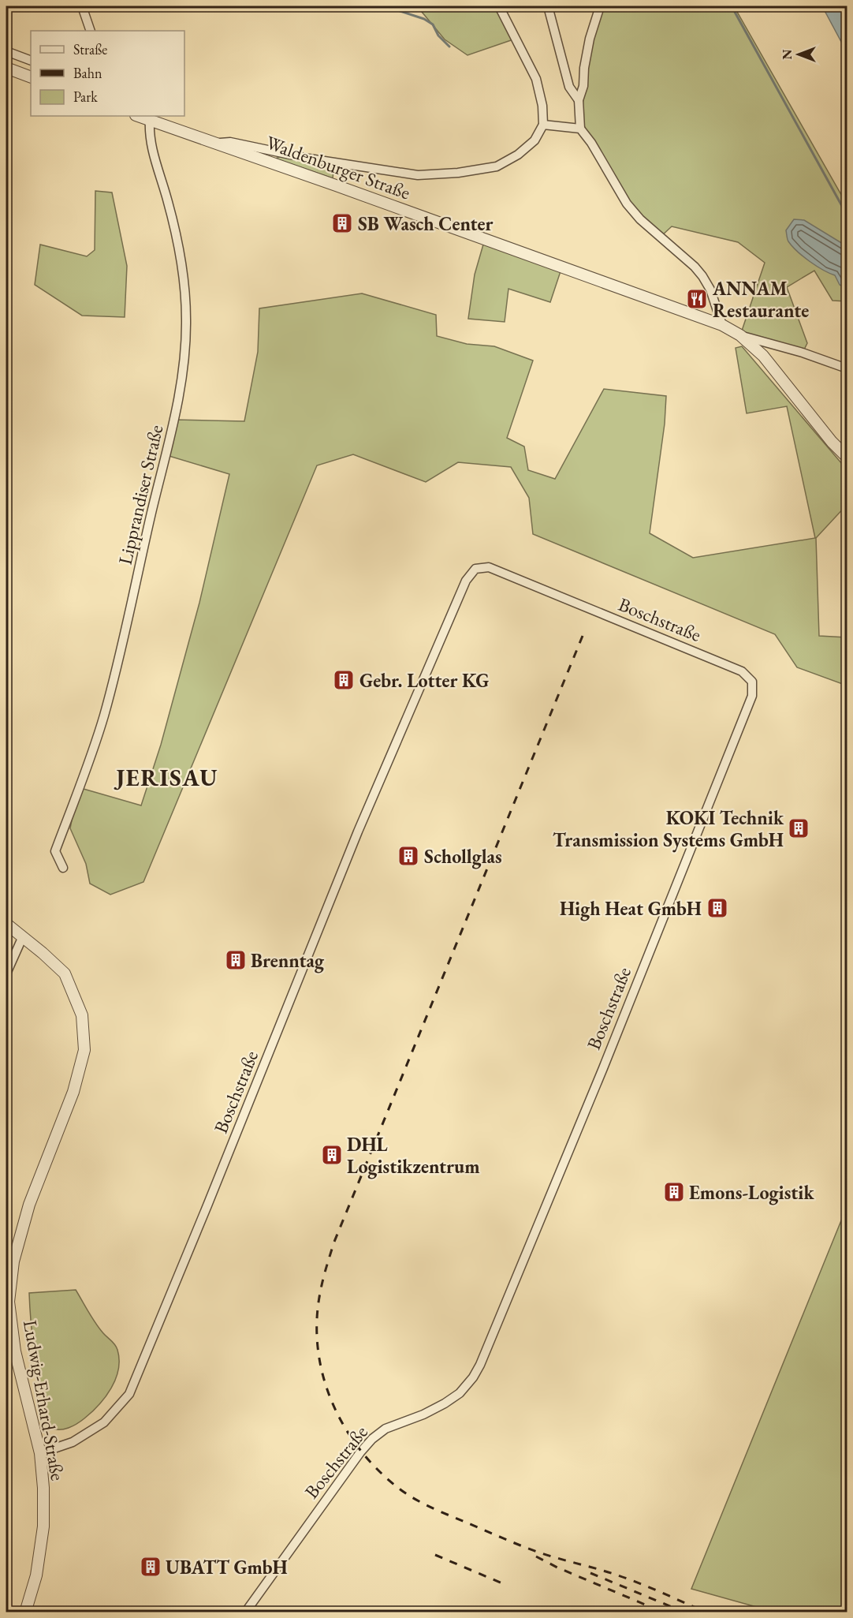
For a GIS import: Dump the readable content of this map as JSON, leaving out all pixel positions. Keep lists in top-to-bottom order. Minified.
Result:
{"streets":{"street":["Waldenburger Straße","Lipprandiser Straße","Boschstraße","Ludwig-Erhard-Straße"]},"crossings":[["Waldenburger Straße","Lipprandiser Straße"],["Boschstraße","Ludwig-Erhard-Straße"]],"districts":["JERISAU"],"places":{"building":["SB Wasch Center","Gebr. Lotter KG","KOKI Technik Transmission Systems GmbH","Schollglas","High Heat GmbH","Brenntag","DHL Logistikzentrum","Emons-Logistik","UBATT GmbH"],"restaurant":["ANNAM Restaurante"]},"legend":["Straße","Bahn","Park"],"north":"left"}
